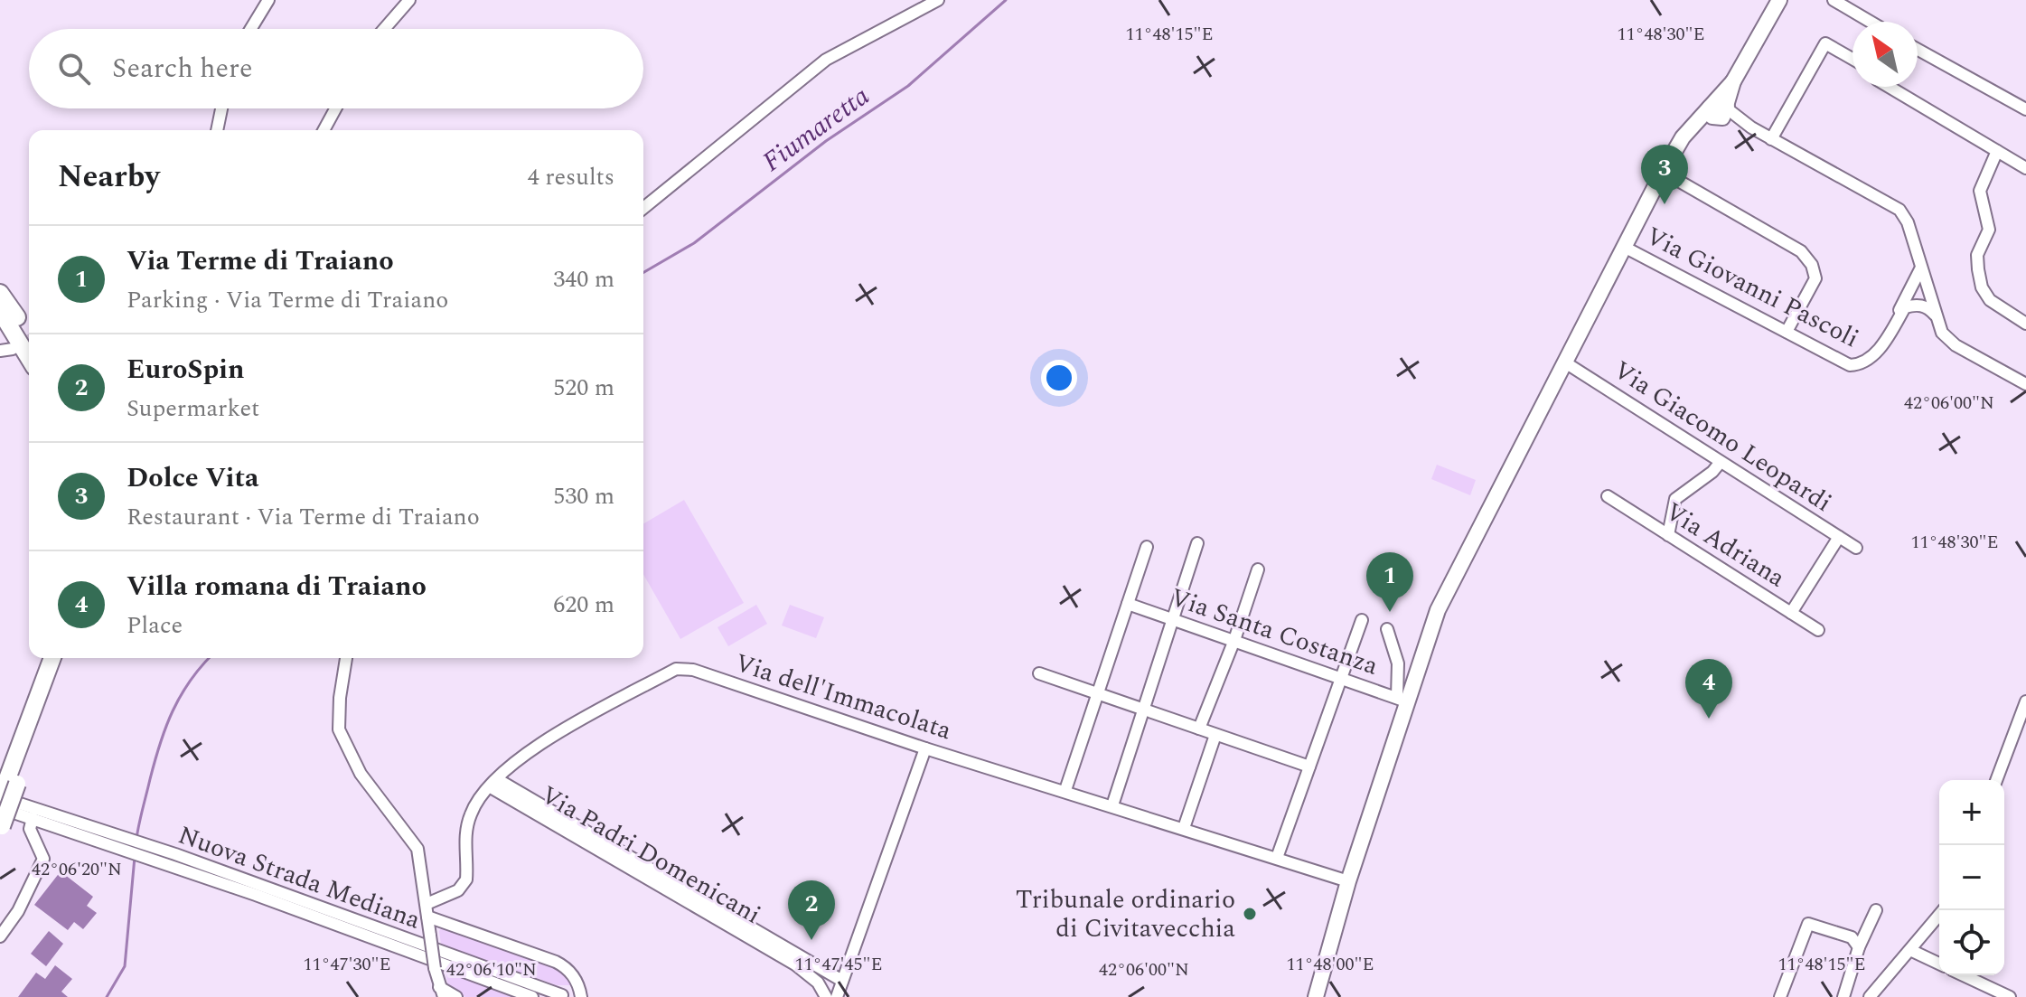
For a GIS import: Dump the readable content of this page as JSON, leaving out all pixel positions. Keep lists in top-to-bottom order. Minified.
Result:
{"streets":{"street":["Via Giovanni Pascoli","Via Giacomo Leopardi","Via Adriana","Via Santa Costanza","Via dell'Immacolata","Via Padri Domenicani","Nuova Strada Mediana"]},"crossings":[["Via dell'Immacolata","Via Padri Domenicani"]],"water":["Fiumaretta"],"places":["Tribunale ordinario di Civitavecchia"],"north":"top left","page":{"search":"Search here","heading":["Nearby","4 results"],"pins":["3","1","4","2"],"list":[{"mark":"1","name":"Via Terme di Traiano","note":"Parking · Via Terme di Traiano","value":"340 m"},{"mark":"2","name":"EuroSpin","note":"Supermarket","value":"520 m"},{"mark":"3","name":"Dolce Vita","note":"Restaurant · Via Terme di Traiano","value":"530 m"},{"mark":"4","name":"Villa romana di Traiano","note":"Place","value":"620 m"}],"map_buttons":["+","−"]},"coordinates":["11°48'15\"E","11°48'30\"E","42°06'00\"N","42°06'20\"N","11°47'30\"E","11°47'45\"E","11°48'00\"E","42°06'10\"N"]}
